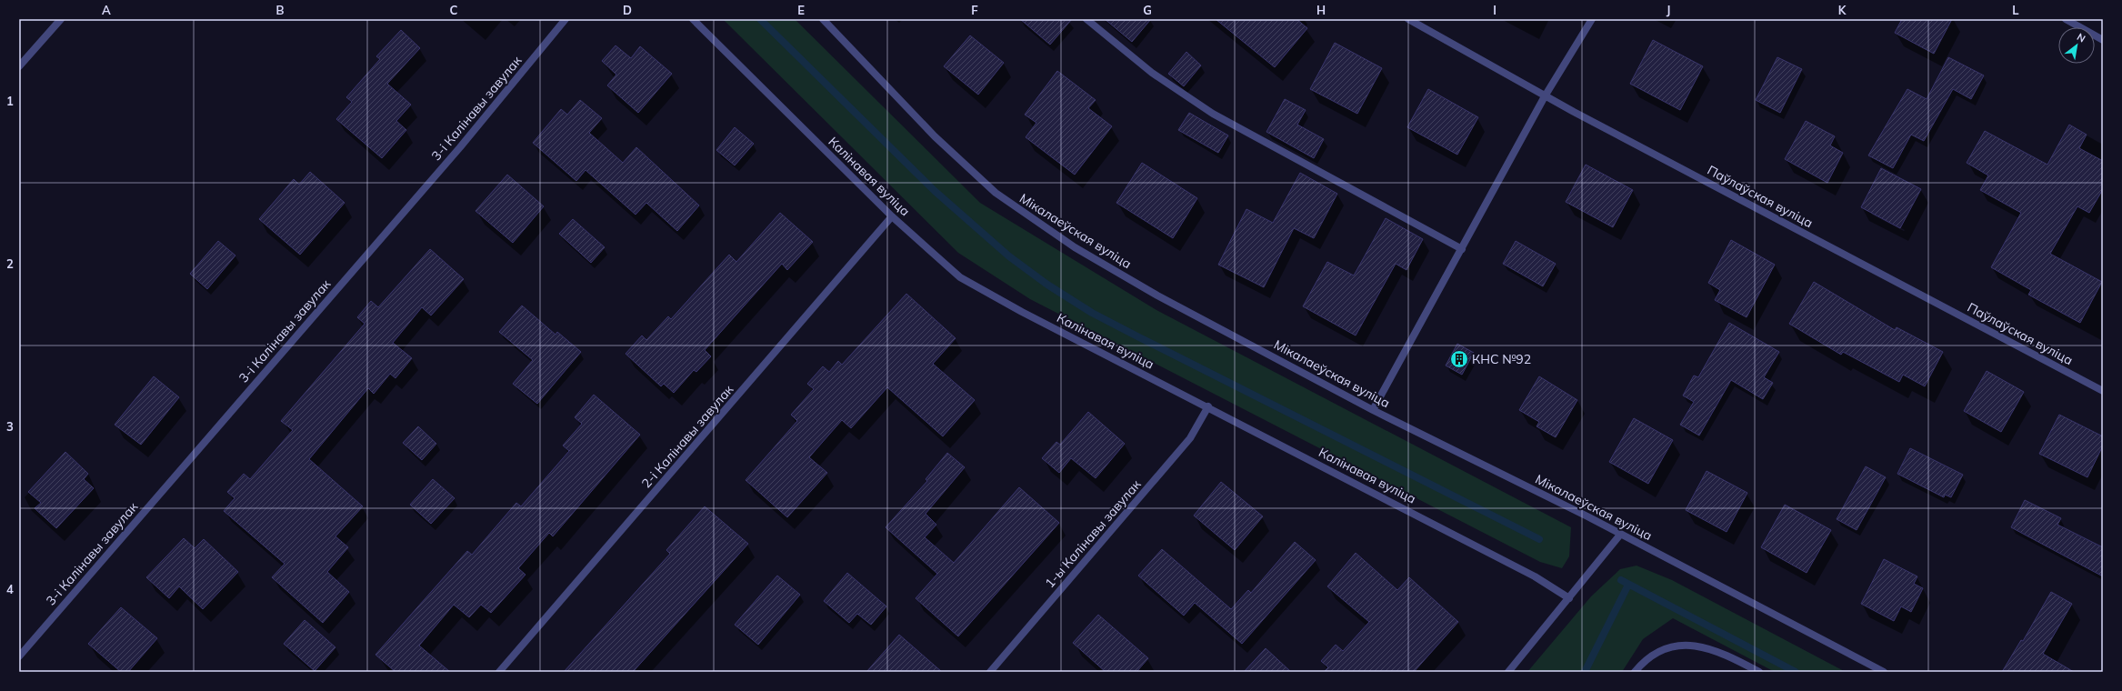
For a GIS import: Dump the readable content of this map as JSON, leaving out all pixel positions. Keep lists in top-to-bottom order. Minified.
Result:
{"streets":{"street":["3-і Калінавы завулак","Калінавая вуліца","Паўлаўская вуліца","Мікалаеўская вуліца","2-і Калінавы завулак","1-ы Калінавы завулак"]},"crossings":[["Калінавая вуліца","2-і Калінавы завулак"],["Калінавая вуліца","1-ы Калінавы завулак"]],"places":{"building":["КНС №92"]},"north":"top right","grid":{"columns":["A","B","C","D","E","F","G","H","I","J","K","L"],"rows":["1","2","3","4"]}}
